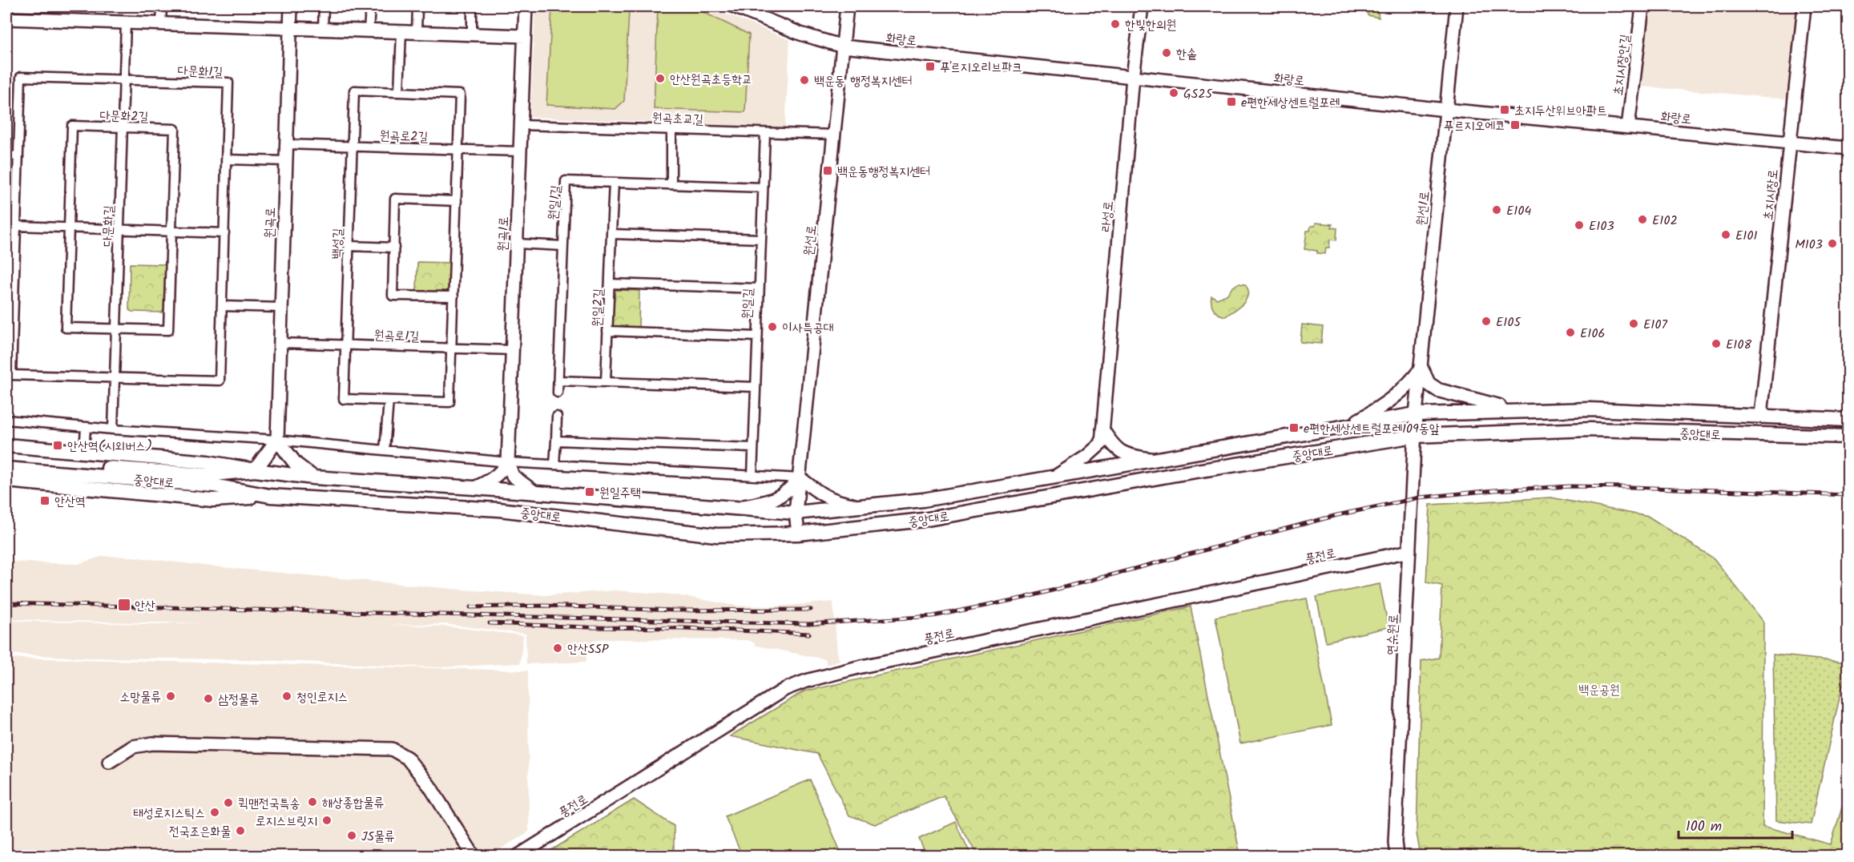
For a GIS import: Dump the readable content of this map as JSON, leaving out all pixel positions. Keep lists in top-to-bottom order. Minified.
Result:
{"streets":{"main road":["중앙대로"],"street":["화랑로","초지시장안길","다문화1길","다문화2길","원곡초교길","원곡로2길","초지시장로","원일1길","원선1로","라성로","원곡로","다문화길","원곡1로","원선로","백성길","원일길","원일2길","원곡로1길","풍전로","연수원로"]},"crossings":[["화랑로","초지시장안길"],["화랑로","초지시장로"],["화랑로","원선1로"],["화랑로","라성로"],["화랑로","원선로"],["다문화1길","다문화길"],["다문화2길","다문화길"],["원곡초교길","원곡1로"],["원곡초교길","원선로"],["원곡초교길","원일길"],["원곡로2길","원곡로"],["원곡로2길","원곡1로"],["원곡로2길","백성길"],["초지시장로","중앙대로"],["원일1길","원일길"],["원일1길","원일2길"],["원선1로","중앙대로"],["원선1로","연수원로"],["라성로","중앙대로"],["원곡로","원곡로1길"],["원곡1로","원곡로1길"],["원선로","중앙대로"],["백성길","원곡로1길"],["중앙대로","연수원로"],["풍전로","연수원로"]],"parks":["백운공원"],"places":{"other":["한빛한의원","한솥","안산원곡초등학교","백운동 행정복지센터","GS25","E104","E102","E103","E101","M103","E105","E107","이사특공대","E106","E108","안산SSP","소망물류","청인로지스","삼정물류","해상종합물류","퀵맨전국특송","태성로지스틱스","로지스브릿지","전국조은화물","JS물류"],"transit":["푸르지오리브파크","e편한세상센트럴포레","초지두산위브아파트","푸르지오에코","백운동행정복지센터","e편한세상센트럴포레109동앞","안산역(시외버스)","원일주택","안산역","안산"]},"scale_bar":"100 m"}
